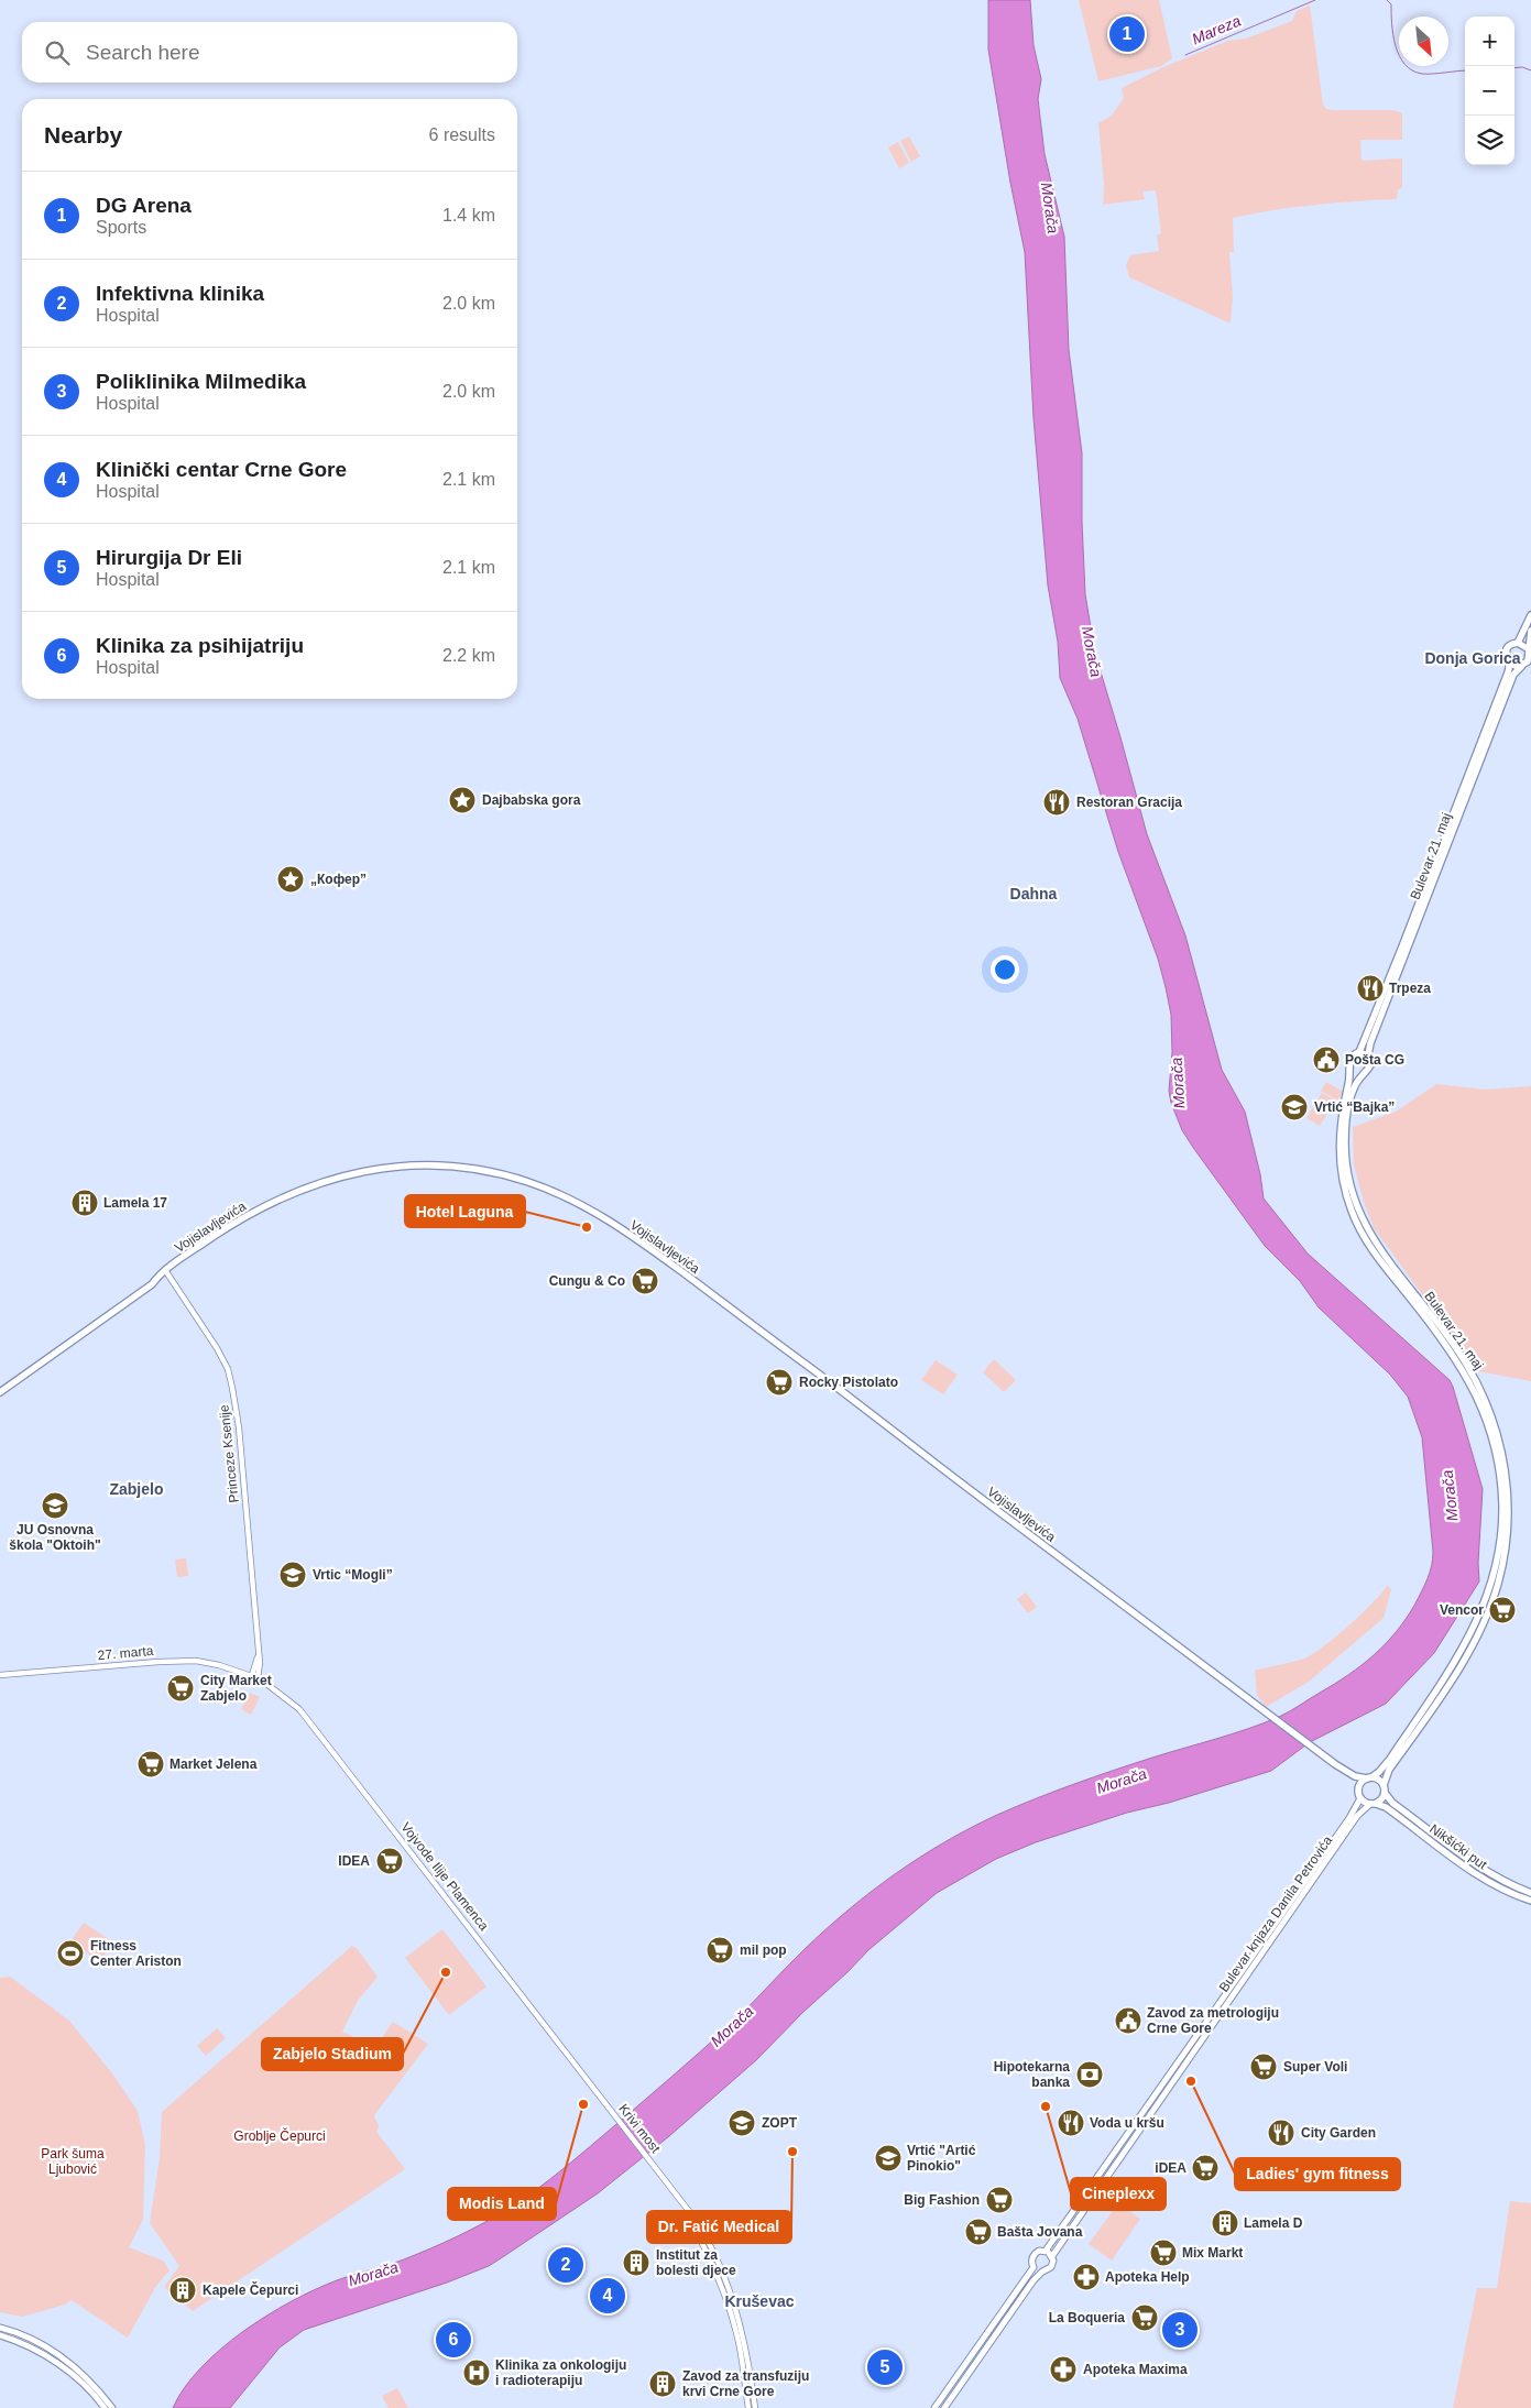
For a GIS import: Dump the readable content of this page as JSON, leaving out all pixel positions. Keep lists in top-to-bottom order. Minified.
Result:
{"streets":{"main road":["Bulevar 21. maj","Vojislavljevića","Nikšićki put","Bulevar knjaza Danila Petrovića"],"street":["Princeze Ksenije","27. marta","Vojvode Ilije Plamenca","Krivi most"]},"crossings":[["Bulevar 21. maj","Nikšićki put"],["Bulevar 21. maj","Bulevar knjaza Danila Petrovića"],["Vojislavljevića","Princeze Ksenije"],["Princeze Ksenije","27. marta"],["Princeze Ksenije","Vojvode Ilije Plamenca"],["27. marta","Vojvode Ilije Plamenca"],["Nikšićki put","Bulevar knjaza Danila Petrovića"],["Vojvode Ilije Plamenca","Krivi most"]],"districts":["Donja Gorica","Dahna","Zabjelo","Kruševac"],"water":["Mareza","Morača"],"parks":["Groblje Čepurci","Park šuma Ljubović"],"places":{"place":["Dajbabska gora","„Кофер”"],"restaurant":["Restoran Gracija","Trpeza","Voda u kršu","City Garden"],"public building":["Pošta CG","Zavod za metrologiju Crne Gore"],"school or university":["Vrtić “Bajka”","JU Osnovna škola \"Oktoih\"","Vrtic “Mogli”","ZOPT","Vrtić \"Artić Pinokio\""],"building":["Lamela 17","Lamela D","Institut za bolesti djece","Kapele Čepurci","Zavod za transfuziju krvi Crne Gore"],"other":["Hotel Laguna","Zabjelo Stadium","Ladies' gym fitness","Modis Land","Cineplexx","Dr. Fatić Medical"],"supermarket":["Cungu & Co","Rocky Pistolato","Vencor","City Market Zabjelo","Market Jelena","IDEA","mil pop","Super Voli","iDEA","Big Fashion","Bašta Jovana","Mix Markt","La Boqueria"],"sports":["Fitness Center Ariston"],"bank":["Hipotekarna banka"],"pharmacy":["Apoteka Help","Apoteka Maxima"],"hospital":["Klinika za onkologiju i radioterapiju"]},"north":"bottom right","page":{"pins":["1","2","4","3","6","5"],"map_buttons":["+","−"],"search":"Search here","heading":["Nearby","6 results"],"list":[{"mark":"1","name":"DG Arena","note":"Sports","value":"1.4 km"},{"mark":"2","name":"Infektivna klinika","note":"Hospital","value":"2.0 km"},{"mark":"3","name":"Poliklinika Milmedika","note":"Hospital","value":"2.0 km"},{"mark":"4","name":"Klinički centar Crne Gore","note":"Hospital","value":"2.1 km"},{"mark":"5","name":"Hirurgija Dr Eli","note":"Hospital","value":"2.1 km"},{"mark":"6","name":"Klinika za psihijatriju","note":"Hospital","value":"2.2 km"}]}}
